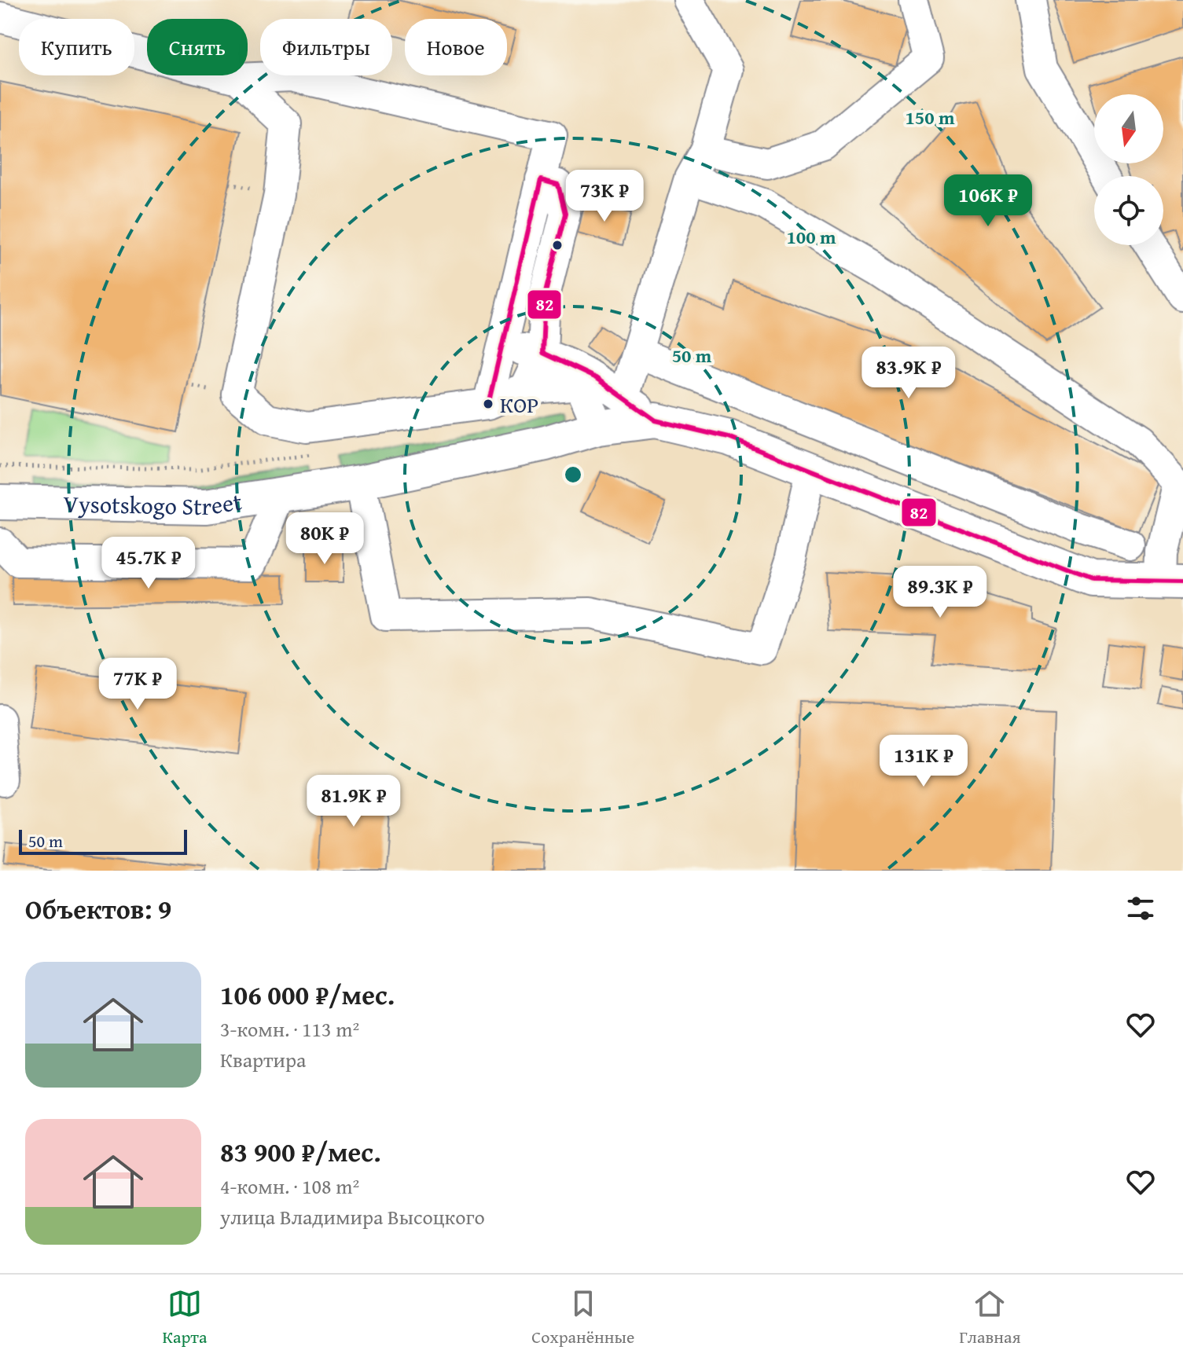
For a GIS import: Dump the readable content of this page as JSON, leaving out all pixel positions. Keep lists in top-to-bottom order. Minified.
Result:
{"streets":{"main road":["Vysotskogo Street"]},"places":["КОР"],"lines":["transit line 82"],"scale_bar":"50 m","north":"bottom","page":{"chip":["Купить","Снять","Фильтры","Новое"],"price":["73K ₽","106K ₽","83.9K ₽","80K ₽","45.7K ₽","89.3K ₽","77K ₽","131K ₽","81.9K ₽"],"scale":"50 m","heading":"Объектов: 9","list":[{"name":"106 000 ₽/мес.","note":"3-комн. · 113 m² · Квартира"},{"name":"83 900 ₽/мес.","note":"4-комн. · 108 m² · улица Владимира Высоцкого"}],"tabs":["Карта","Сохранённые","Главная"]},"rings":["150 m","100 m","50 m"]}
